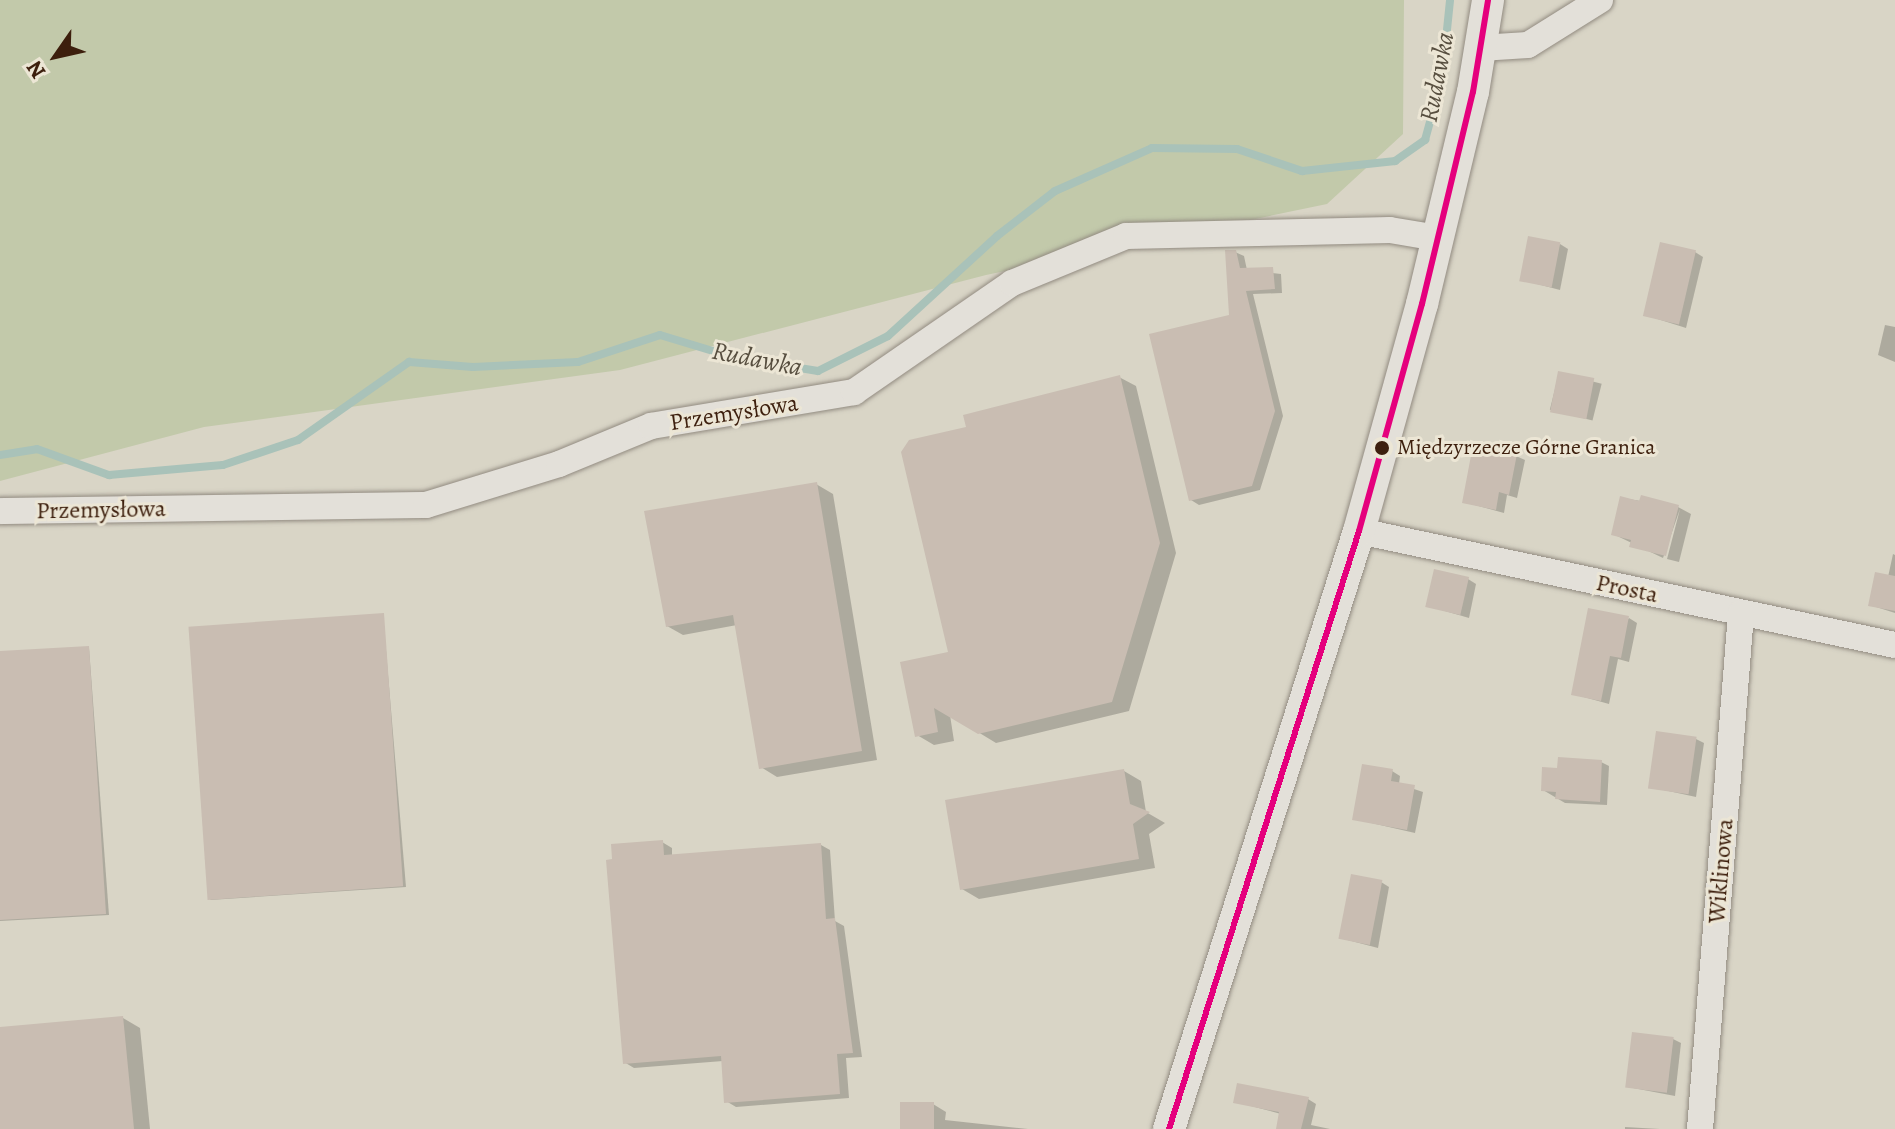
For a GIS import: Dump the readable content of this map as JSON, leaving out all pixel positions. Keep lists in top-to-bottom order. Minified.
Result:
{"streets":{"street":["Przemysłowa","Prosta","Wiklinowa"]},"crossings":[["Prosta","Wiklinowa"]],"water":["Rudawka"],"places":["Międzyrzecze Górne Granica"],"north":"bottom left"}
